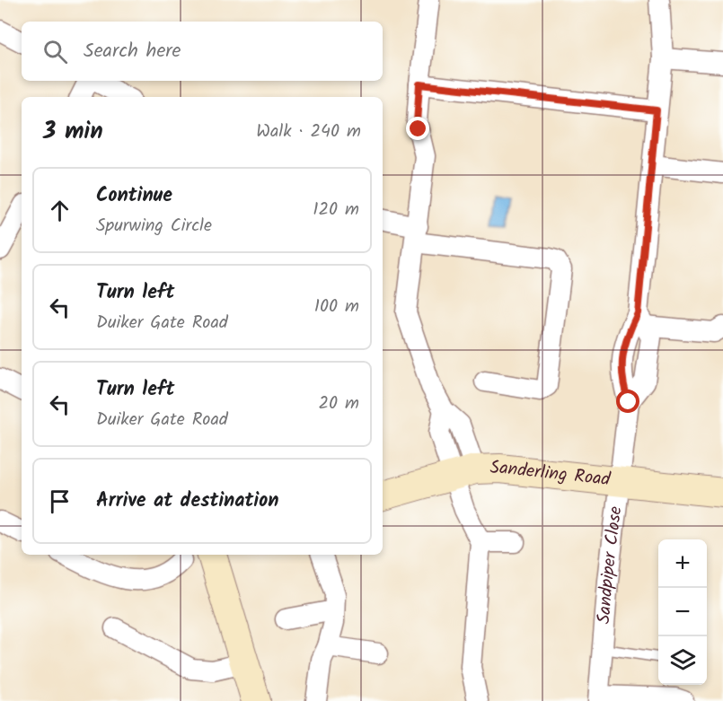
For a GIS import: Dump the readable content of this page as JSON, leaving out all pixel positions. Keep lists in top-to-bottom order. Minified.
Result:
{"streets":{"street":["Sanderling Road","Sandpiper Close"]},"crossings":[["Sanderling Road","Sandpiper Close"]],"page":{"search":"Search here","heading":["3 min","Walk · 240 m"],"list":[["Continue","Spurwing Circle","120 m"],["Turn left","Duiker Gate Road","100 m"],["Turn left","Duiker Gate Road","20 m"],"Arrive at destination"],"map_buttons":["+","−"]}}
